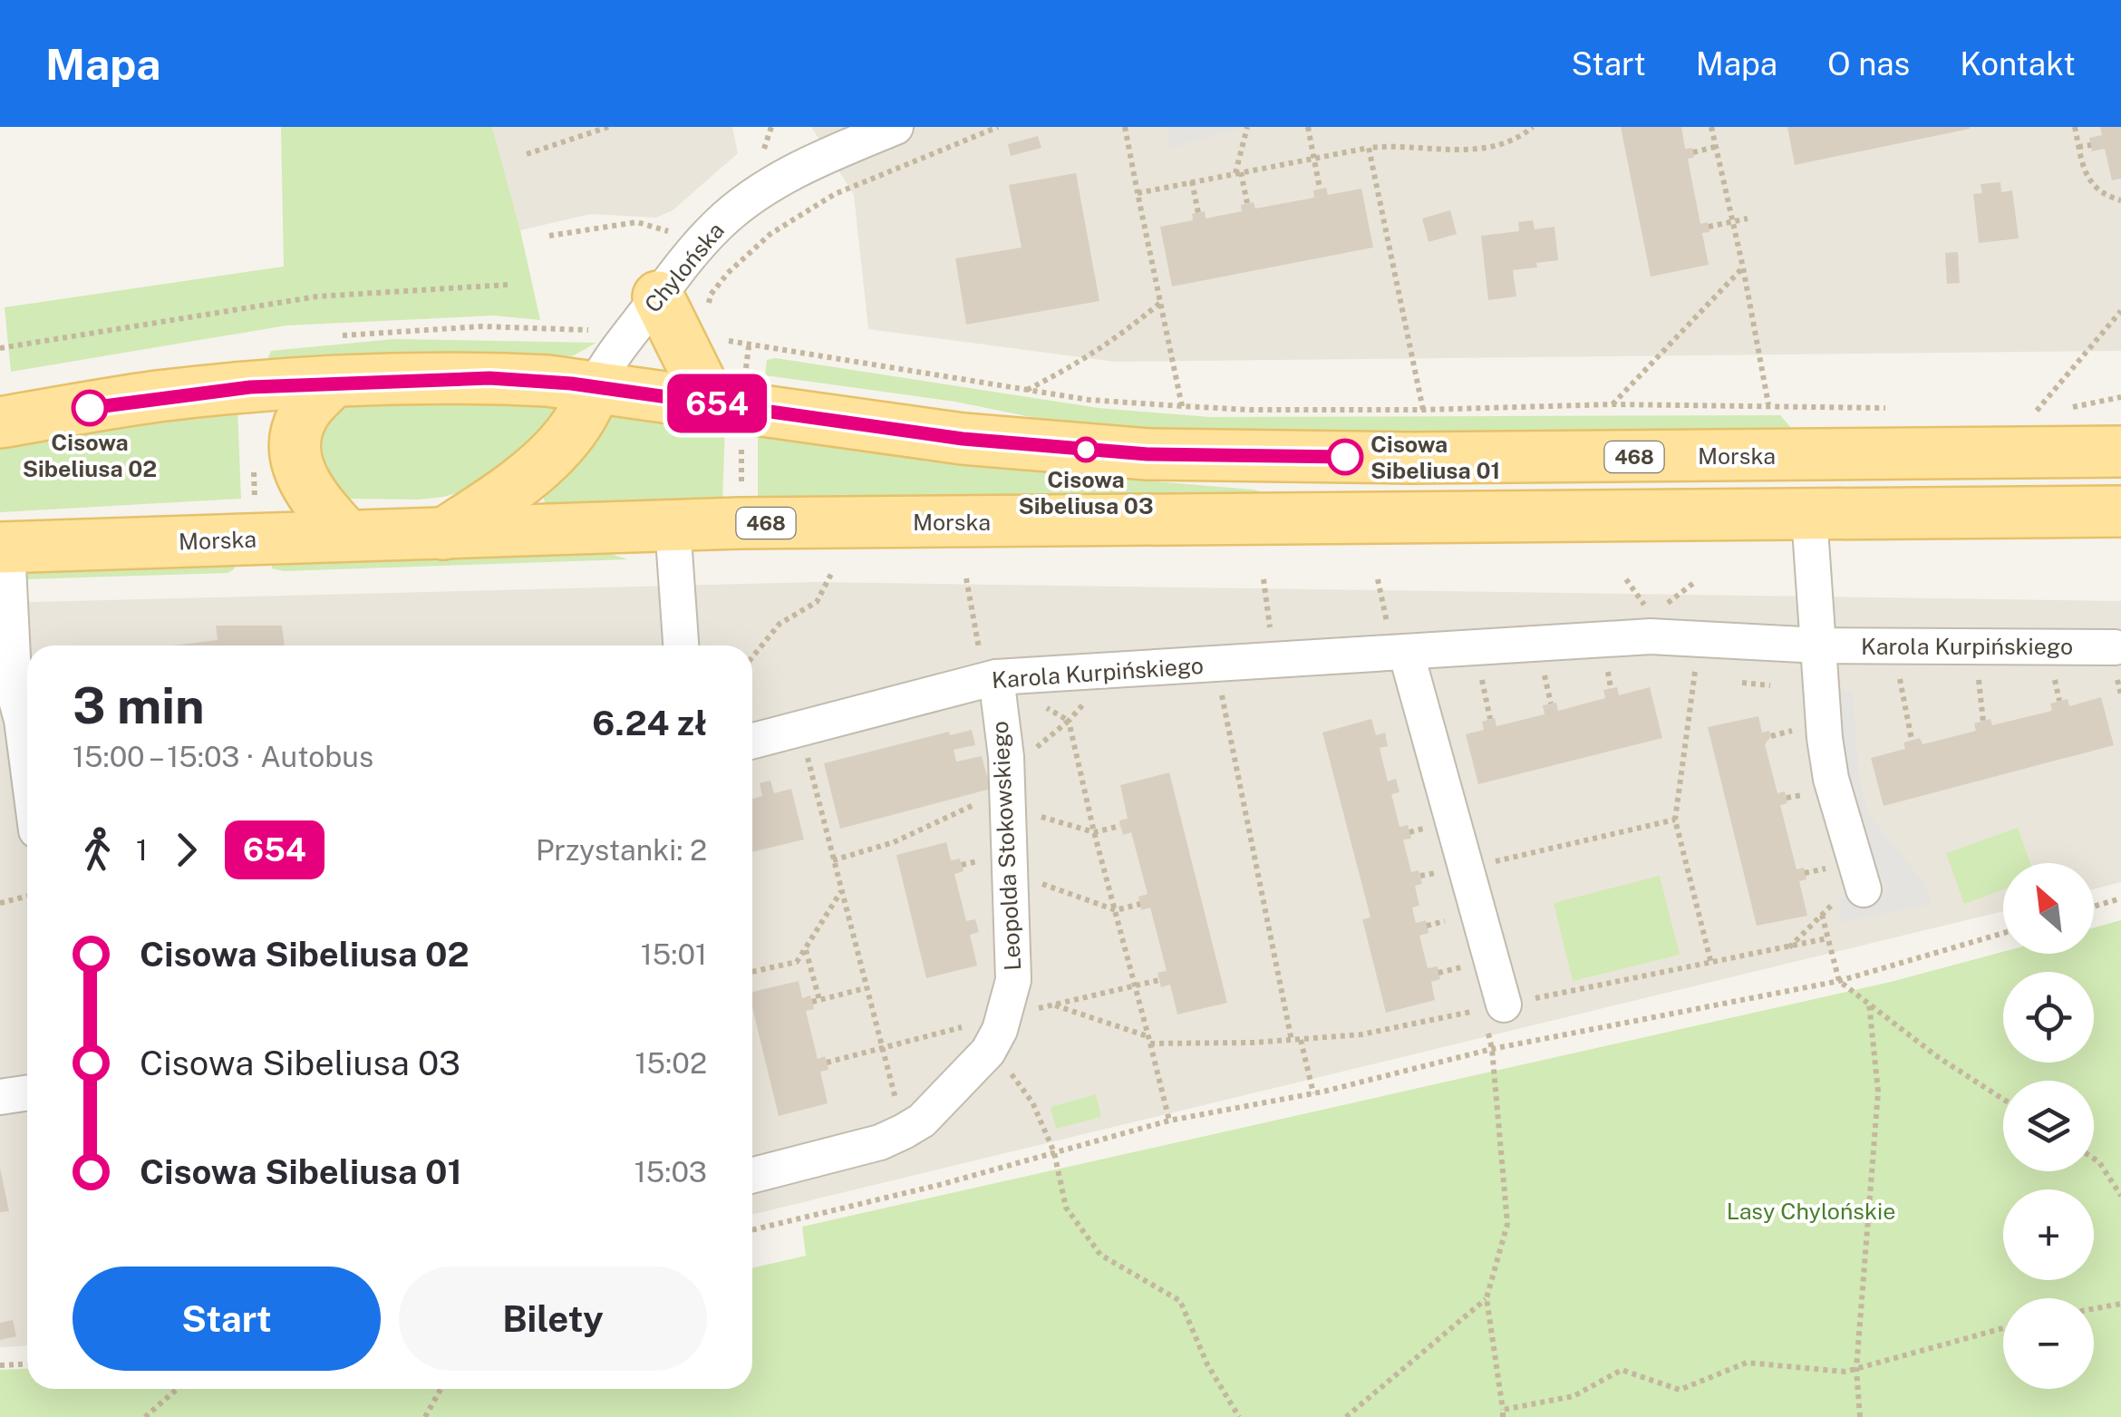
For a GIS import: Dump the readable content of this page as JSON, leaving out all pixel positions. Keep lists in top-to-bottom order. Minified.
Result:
{"streets":{"main road":["Morska","468"],"street":["Chylońska","Karola Kurpińskiego","Leopolda Stokowskiego"]},"crossings":[["Chylońska","Morska"],["Karola Kurpińskiego","Leopolda Stokowskiego"]],"parks":["Lasy Chylońskie"],"places":["Cisowa Sibeliusa 02","Cisowa Sibeliusa 03","Cisowa Sibeliusa 01"],"lines":["bus line 654"],"north":"top left","page":{"header":"Mapa","nav":["Start","Mapa","O nas","Kontakt"],"on_map":"654","heading":["3 min","15:00 – 15:03 · Autobus","6.24 zł"],"legs":["1","654","Przystanki: 2"],"map_buttons":["+","−"],"list":[{"name":"Cisowa Sibeliusa 02","value":"15:01"},{"name":"Cisowa Sibeliusa 03","value":"15:02"},{"name":"Cisowa Sibeliusa 01","value":"15:03"}],"buttons":["Start","Bilety"]}}
